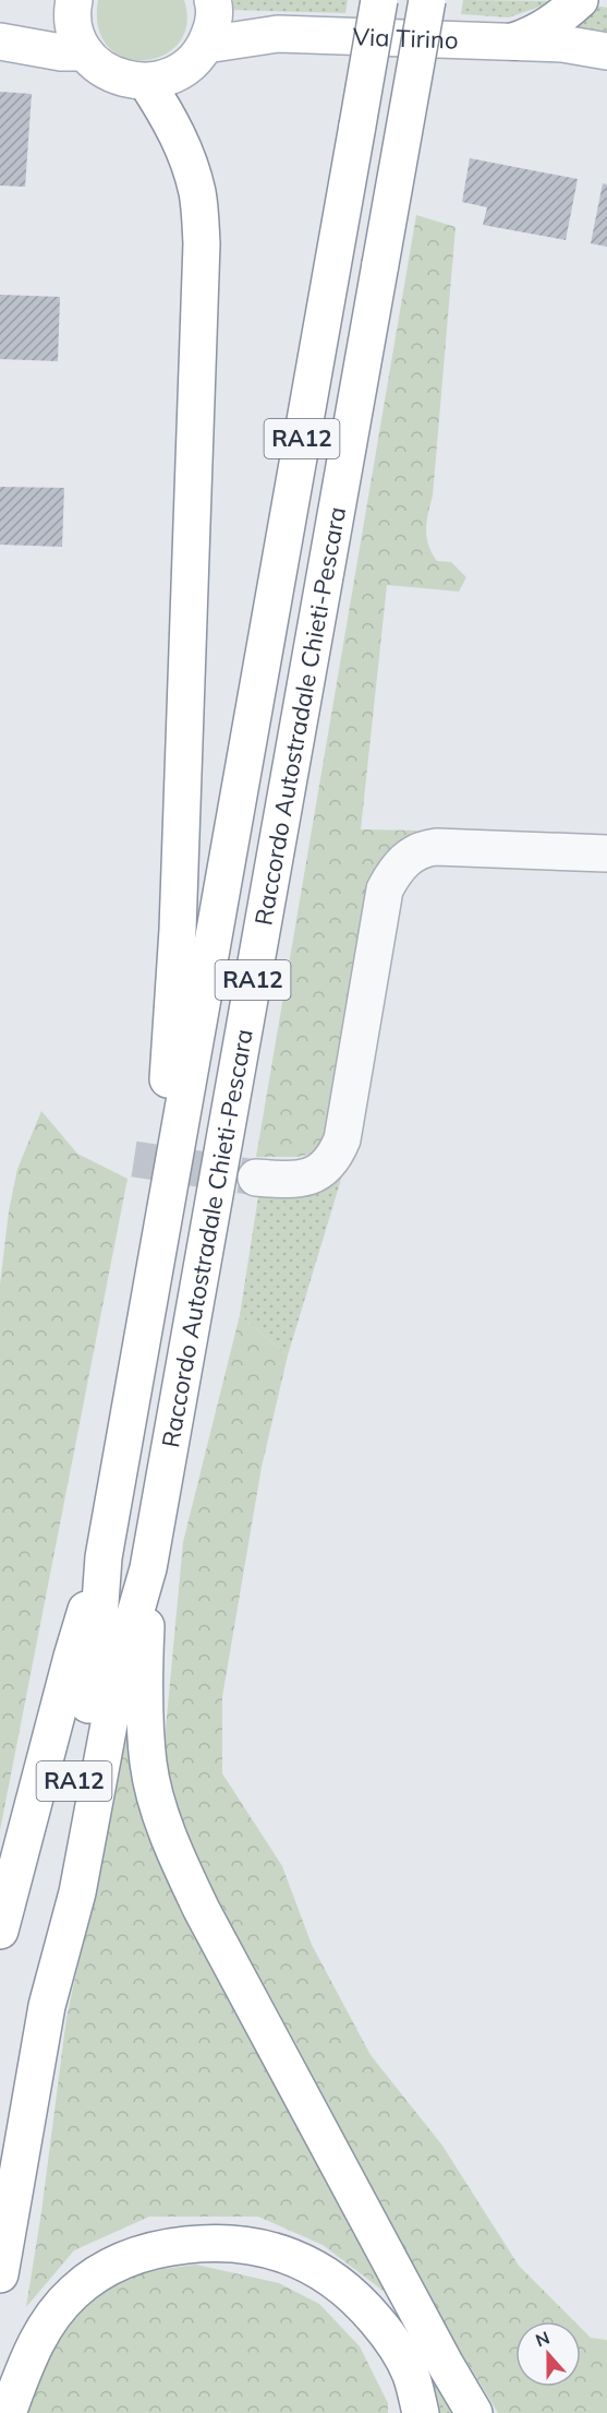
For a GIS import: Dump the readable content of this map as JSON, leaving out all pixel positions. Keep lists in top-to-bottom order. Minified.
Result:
{"streets":{"main road":["Via Tirino","RA12","Raccordo Autostradale Chieti-Pescara"]},"north":"top"}
